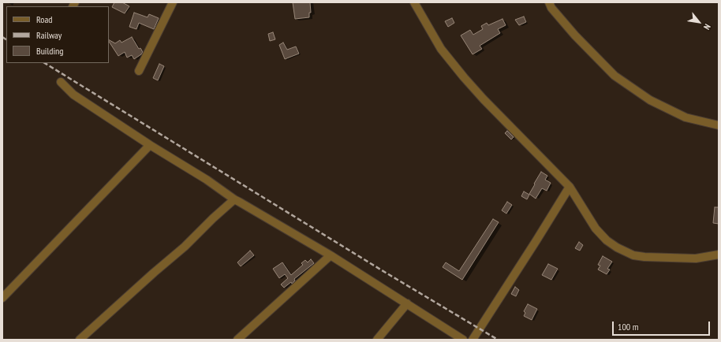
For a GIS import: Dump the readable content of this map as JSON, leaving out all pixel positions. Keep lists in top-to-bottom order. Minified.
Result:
{"legend":["Road","Railway","Building"],"scale_bar":"100 m","north":"bottom right"}
